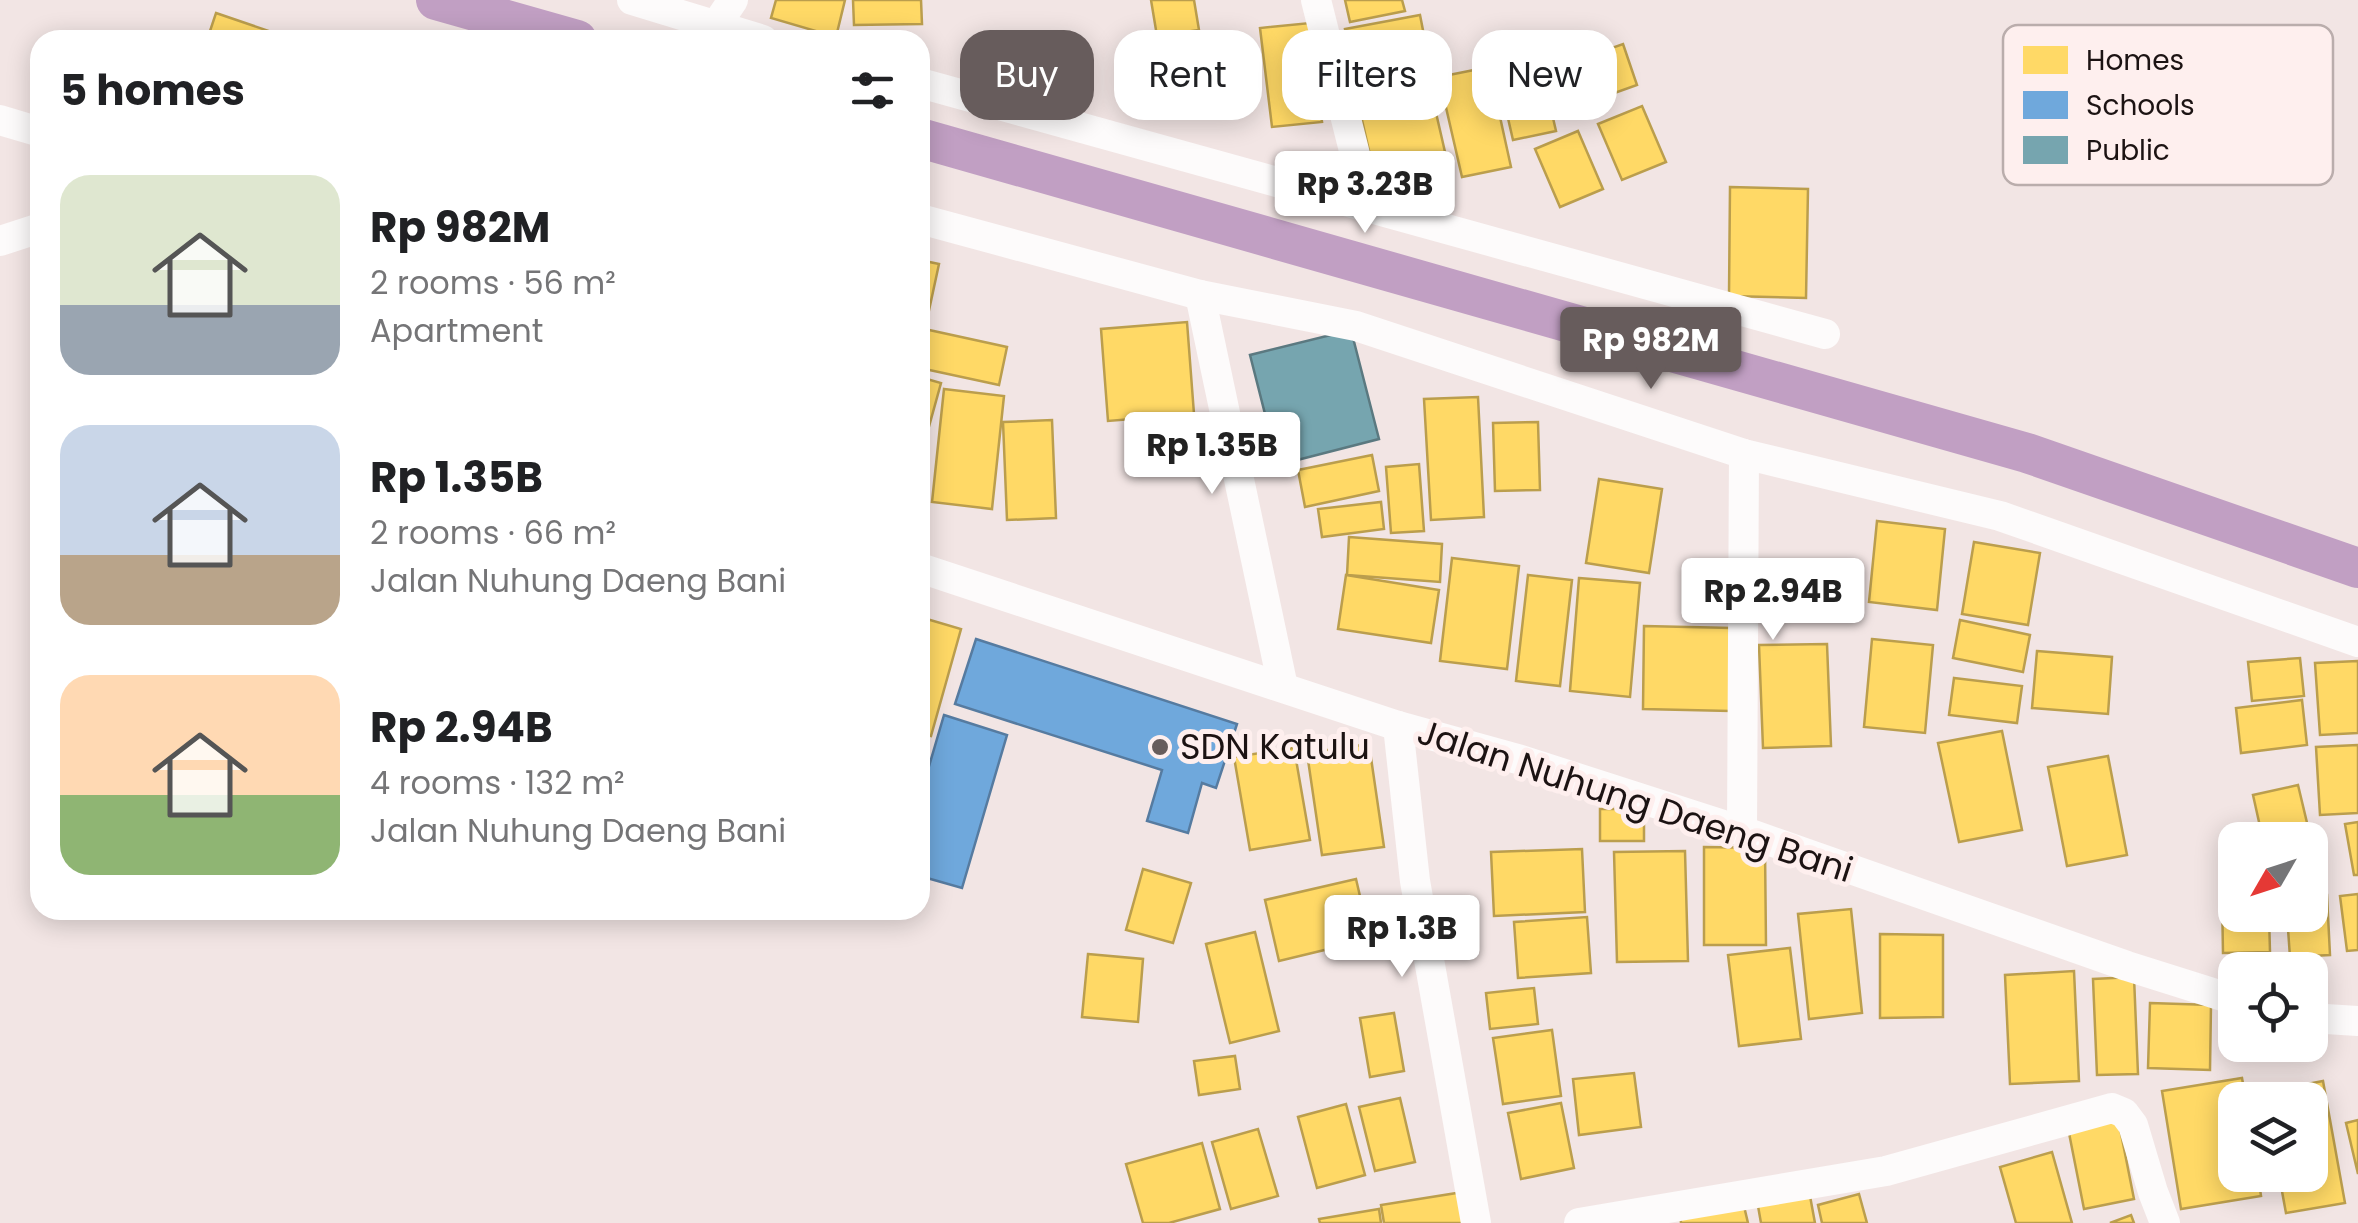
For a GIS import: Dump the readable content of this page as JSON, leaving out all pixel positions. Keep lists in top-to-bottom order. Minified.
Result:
{"streets":{"street":["Jalan Nuhung Daeng Bani"]},"places":["SDN Katulu"],"legend":["Homes","Schools","Public"],"north":"bottom left","page":{"chip":["Buy","Rent","Filters","New"],"heading":"5 homes","list":[{"name":"Rp 982M","note":"2 rooms · 56 m² · Apartment"},{"name":"Rp 1.35B","note":"2 rooms · 66 m² · Jalan Nuhung Daeng Bani"},{"name":"Rp 2.94B","note":"4 rooms · 132 m² · Jalan Nuhung Daeng Bani"}],"price":["Rp 3.23B","Rp 982M","Rp 1.35B","Rp 2.94B","Rp 1.3B"]}}
